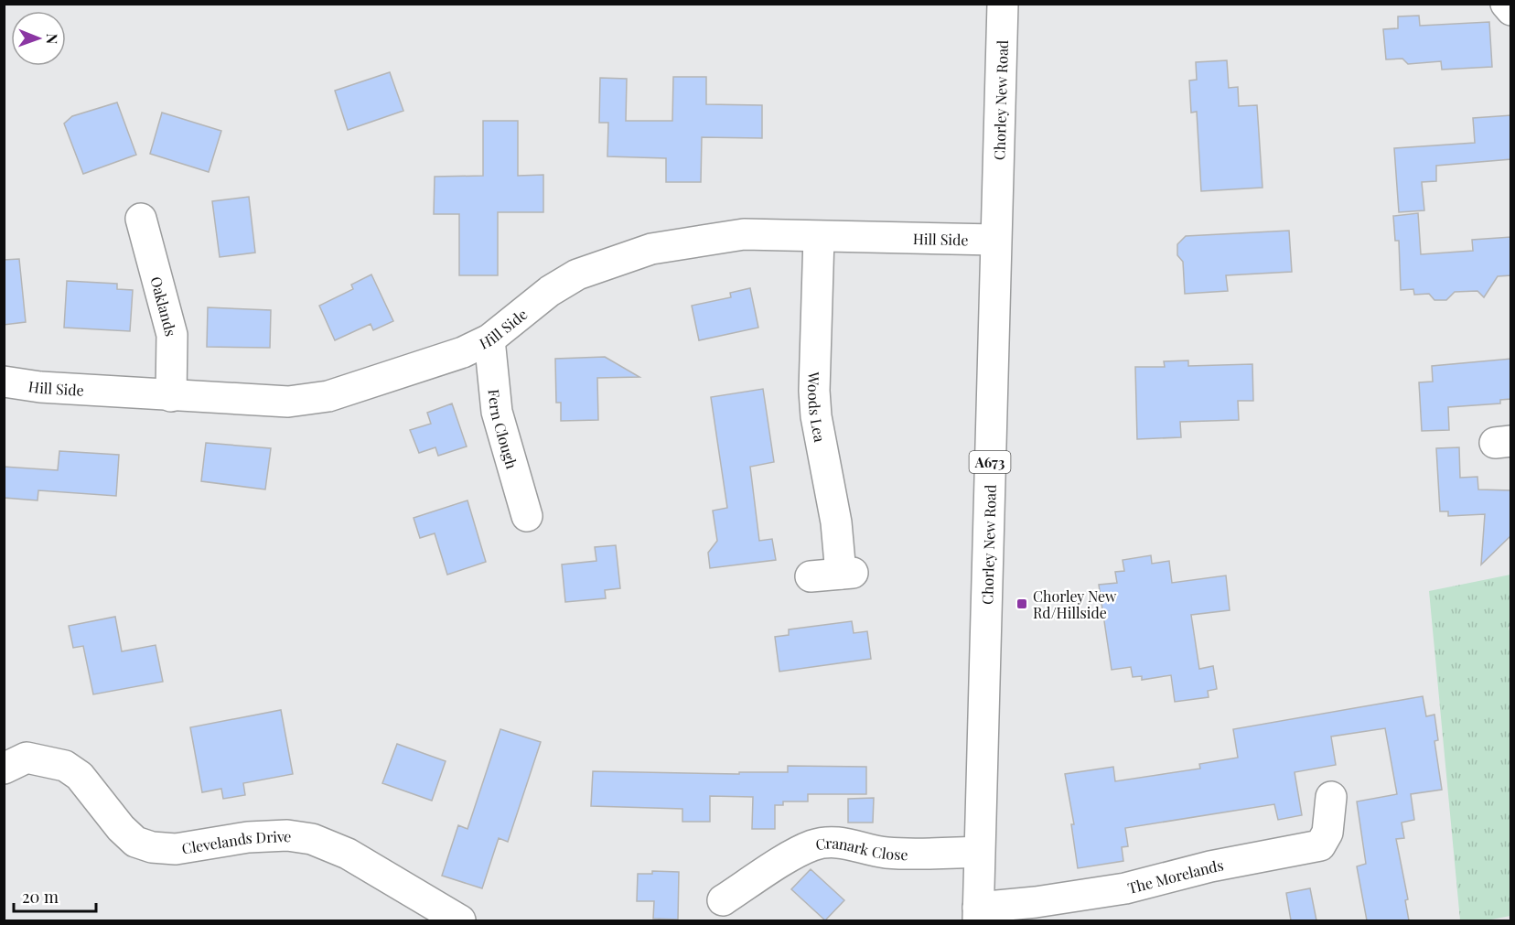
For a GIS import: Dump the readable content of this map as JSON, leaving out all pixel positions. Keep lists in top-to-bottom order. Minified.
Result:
{"streets":{"street":["Chorley New Road","Hill Side","Oaklands","Woods Lea","Fern Clough","A673","Clevelands Drive","Cranark Close","The Morelands"]},"crossings":[["Chorley New Road","Hill Side"],["Chorley New Road","Cranark Close"],["Chorley New Road","The Morelands"],["Hill Side","Oaklands"],["Hill Side","Woods Lea"],["Hill Side","Fern Clough"]],"places":{"transit":["Chorley New Rd/Hillside"]},"scale_bar":"20 m","north":"right"}
